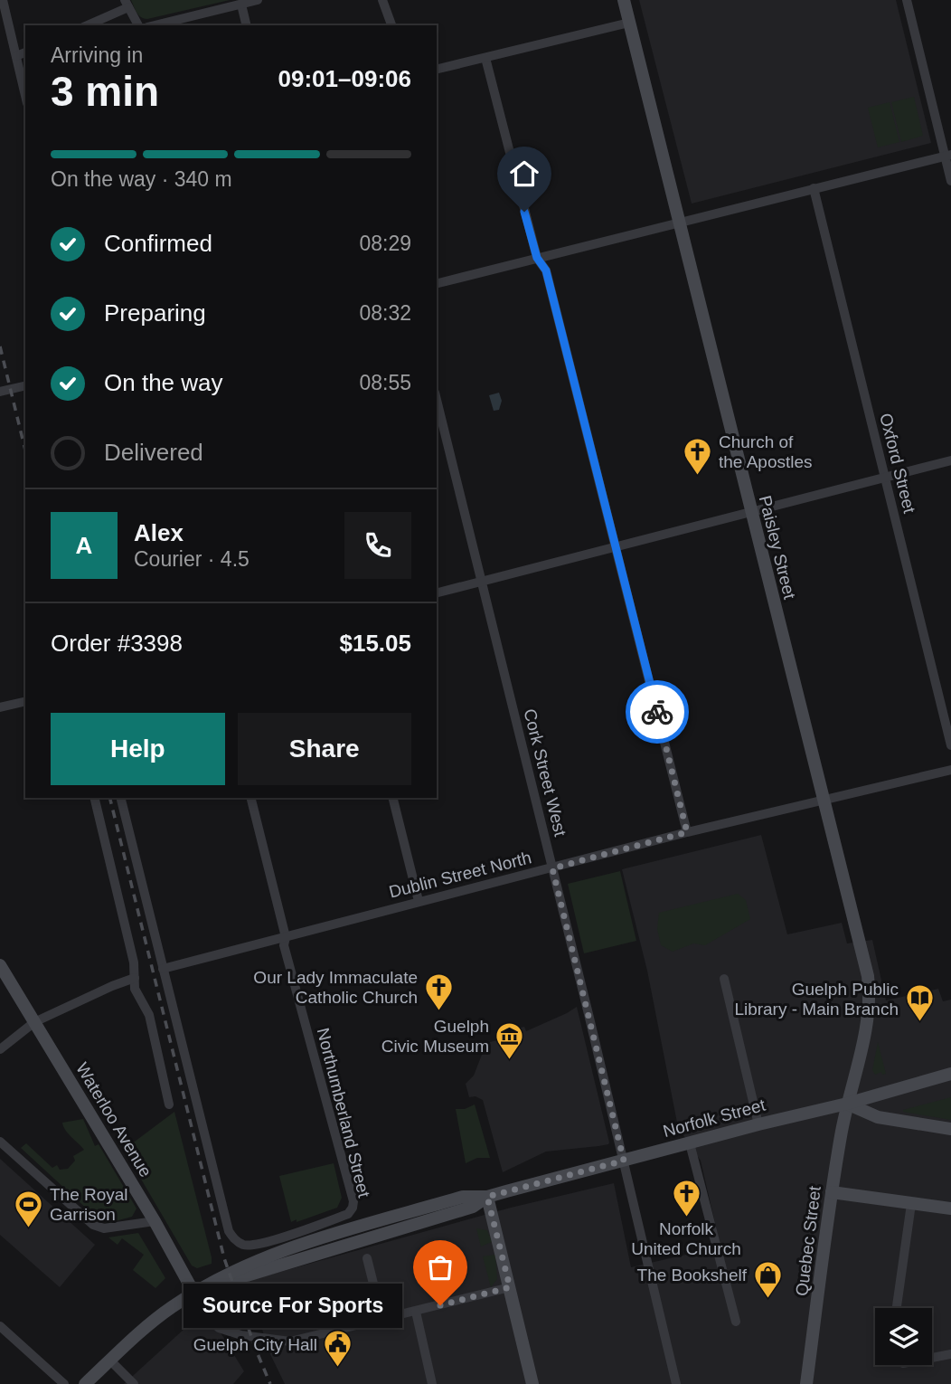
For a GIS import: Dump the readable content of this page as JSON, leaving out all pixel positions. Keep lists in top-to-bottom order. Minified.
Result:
{"streets":{"main road":["Paisley Street","Norfolk Street","Waterloo Avenue","Quebec Street"],"street":["Oxford Street","Cork Street West","Dublin Street North","Northumberland Street"]},"crossings":[["Paisley Street","Dublin Street North"],["Paisley Street","Norfolk Street"],["Paisley Street","Quebec Street"],["Cork Street West","Dublin Street North"],["Cork Street West","Norfolk Street"],["Dublin Street North","Northumberland Street"],["Norfolk Street","Waterloo Avenue"],["Norfolk Street","Quebec Street"]],"places":{"church":["Church of the Apostles","Our Lady Immaculate Catholic Church","Norfolk United Church"],"library":["Guelph Public Library - Main Branch"],"museum":["Guelph Civic Museum"],"sports":["The Royal Garrison"],"shop":["The Bookshelf"],"other":["Source For Sports"],"public building":["Guelph City Hall"]},"page":{"heading":["3 min","Arriving in","09:01–09:06"],"panel":["Alex","Courier · 4.5","Order #3398","$15.05"],"bar":"On the way · 340 m","list":[["Confirmed","08:29"],["Preparing","08:32"],["On the way","08:55"],"Delivered"],"round":"A","buttons":["Help","Share"],"bubble":"Source For Sports"}}
